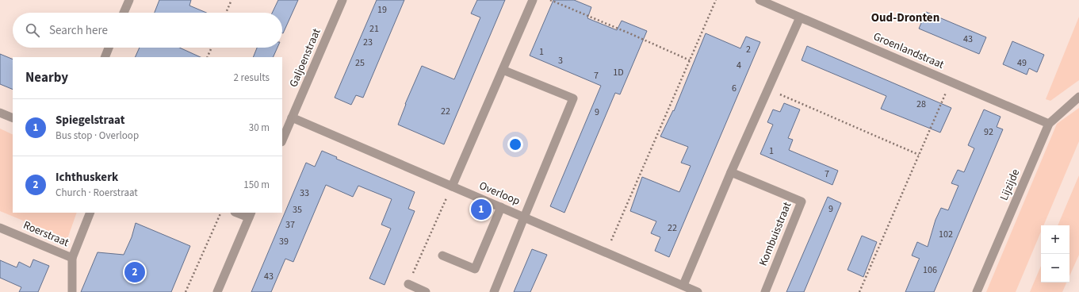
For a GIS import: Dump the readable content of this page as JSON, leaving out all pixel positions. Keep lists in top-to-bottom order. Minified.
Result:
{"streets":{"street":["Groenlandstraat","Galjoenstraat","Lijzijde","Overloop","Roerstraat","Kombuisstraat"]},"crossings":[["Groenlandstraat","Lijzijde"],["Galjoenstraat","Overloop"]],"districts":["Oud-Dronten"],"house_numbers":["19","21","43","23","2","1","3","25","49","4","1D","7","6","28","22","9","92","1","7","33","9","35","37","22","102","39","106","43"],"page":{"search":"Search here","heading":["Nearby","2 results"],"list":[{"mark":"1","name":"Spiegelstraat","note":"Bus stop · Overloop","value":"30 m"},{"mark":"2","name":"Ichthuskerk","note":"Church · Roerstraat","value":"150 m"}],"pins":["1","2"],"map_buttons":["+","−"]}}
